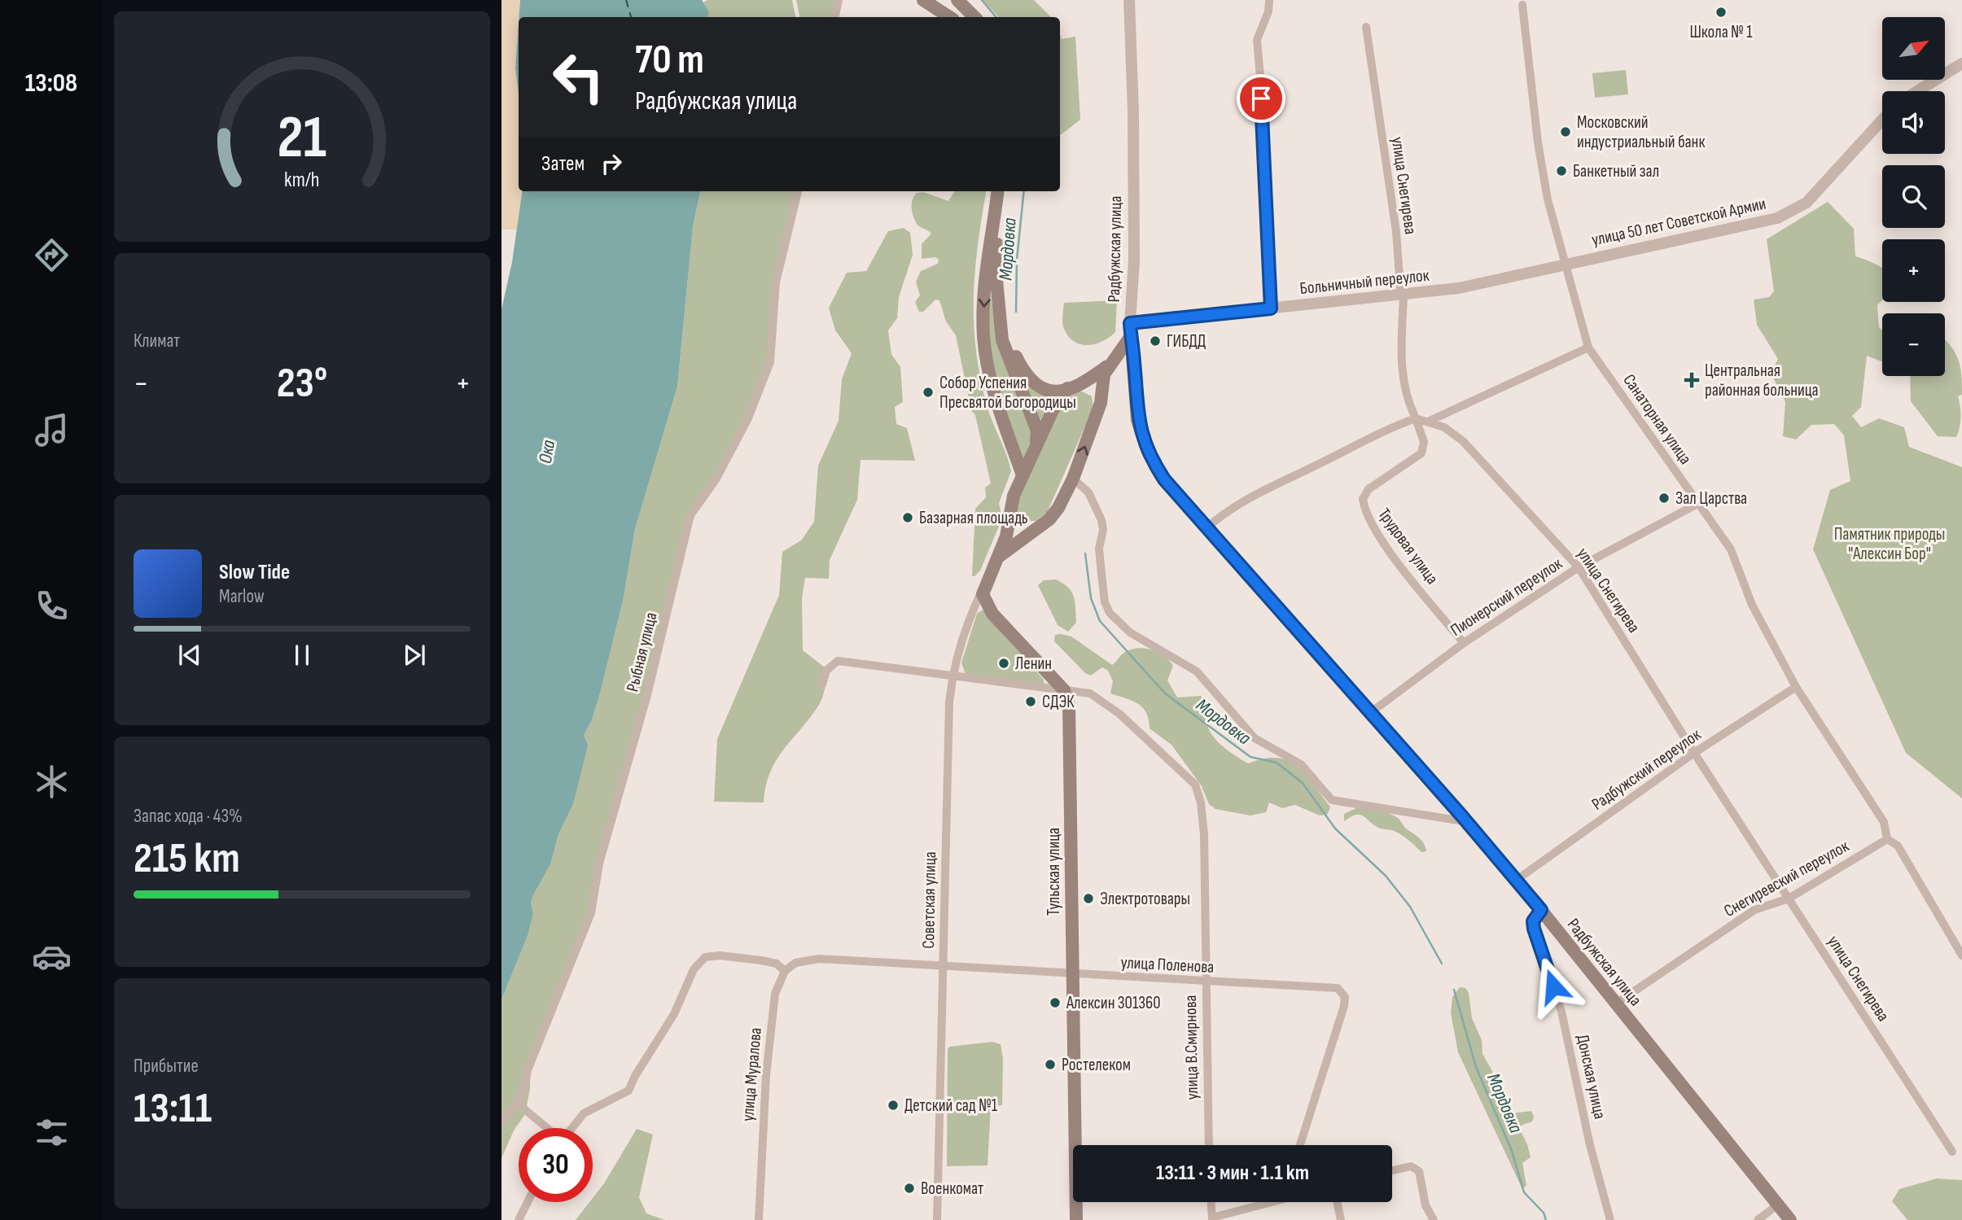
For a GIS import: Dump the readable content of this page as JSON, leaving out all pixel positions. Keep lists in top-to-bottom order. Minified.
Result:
{"streets":{"main road":["Радбужская улица","Тульская улица"],"street":["улица Снегирева","улица 50 лет Советской Армии","Больничный переулок","Санаторная улица","Трудовая улица","Пионерский переулок","Рыбная улица","Радбужский переулок","Снегиревский переулок","Советская улица","улица Поленова","улица В.Смирнова","улица Муралова","Донская улица"]},"crossings":[["улица Снегирева","Больничный переулок"],["улица Снегирева","Трудовая улица"],["улица Снегирева","Пионерский переулок"],["улица Снегирева","Радбужский переулок"],["улица Снегирева","Снегиревский переулок"],["улица 50 лет Советской Армии","Больничный переулок"],["улица 50 лет Советской Армии","Санаторная улица"],["Радбужская улица","Больничный переулок"],["Радбужская улица","Пионерский переулок"],["Радбужская улица","Радбужский переулок"],["Радбужская улица","Снегиревский переулок"],["Радбужская улица","Донская улица"],["Больничный переулок","Санаторная улица"],["Санаторная улица","Пионерский переулок"],["Санаторная улица","Радбужский переулок"],["Санаторная улица","Снегиревский переулок"],["Трудовая улица","Пионерский переулок"],["Тульская улица","улица Поленова"],["Тульская улица","улица В.Смирнова"],["Советская улица","улица Поленова"],["улица Поленова","улица В.Смирнова"],["улица Поленова","улица Муралова"]],"water":["Мордовка","Ока"],"parks":["Памятник природы \"Алексин Бор\""],"places":{"other":["Школа № 1","Московский индустриальный банк","Банкетный зал","ГИБДД","Собор Успения Пресвятой Богородицы","Зал Царства","Базарная площадь","Ленин","СДЭК","Электротовары","Алексин 301360","Ростелеком","Детский сад №1","Военкомат"],"health":["Центральная районная больница"]},"north":"top right","page":{"tabs":"13:08","map_buttons":["+","−"],"turn":["70 m","Радбужская улица"],"then":"Затем","tile":["Климат",["Запас хода · 43%","215 km"],["Прибытие","13:11"]],"heat":["−","23°","+"],"song":["Slow Tide","Marlow"],"limit":"30","trip":"13:11 · 3 мин · 1.1 km","gauge":["21","km/h"]}}
